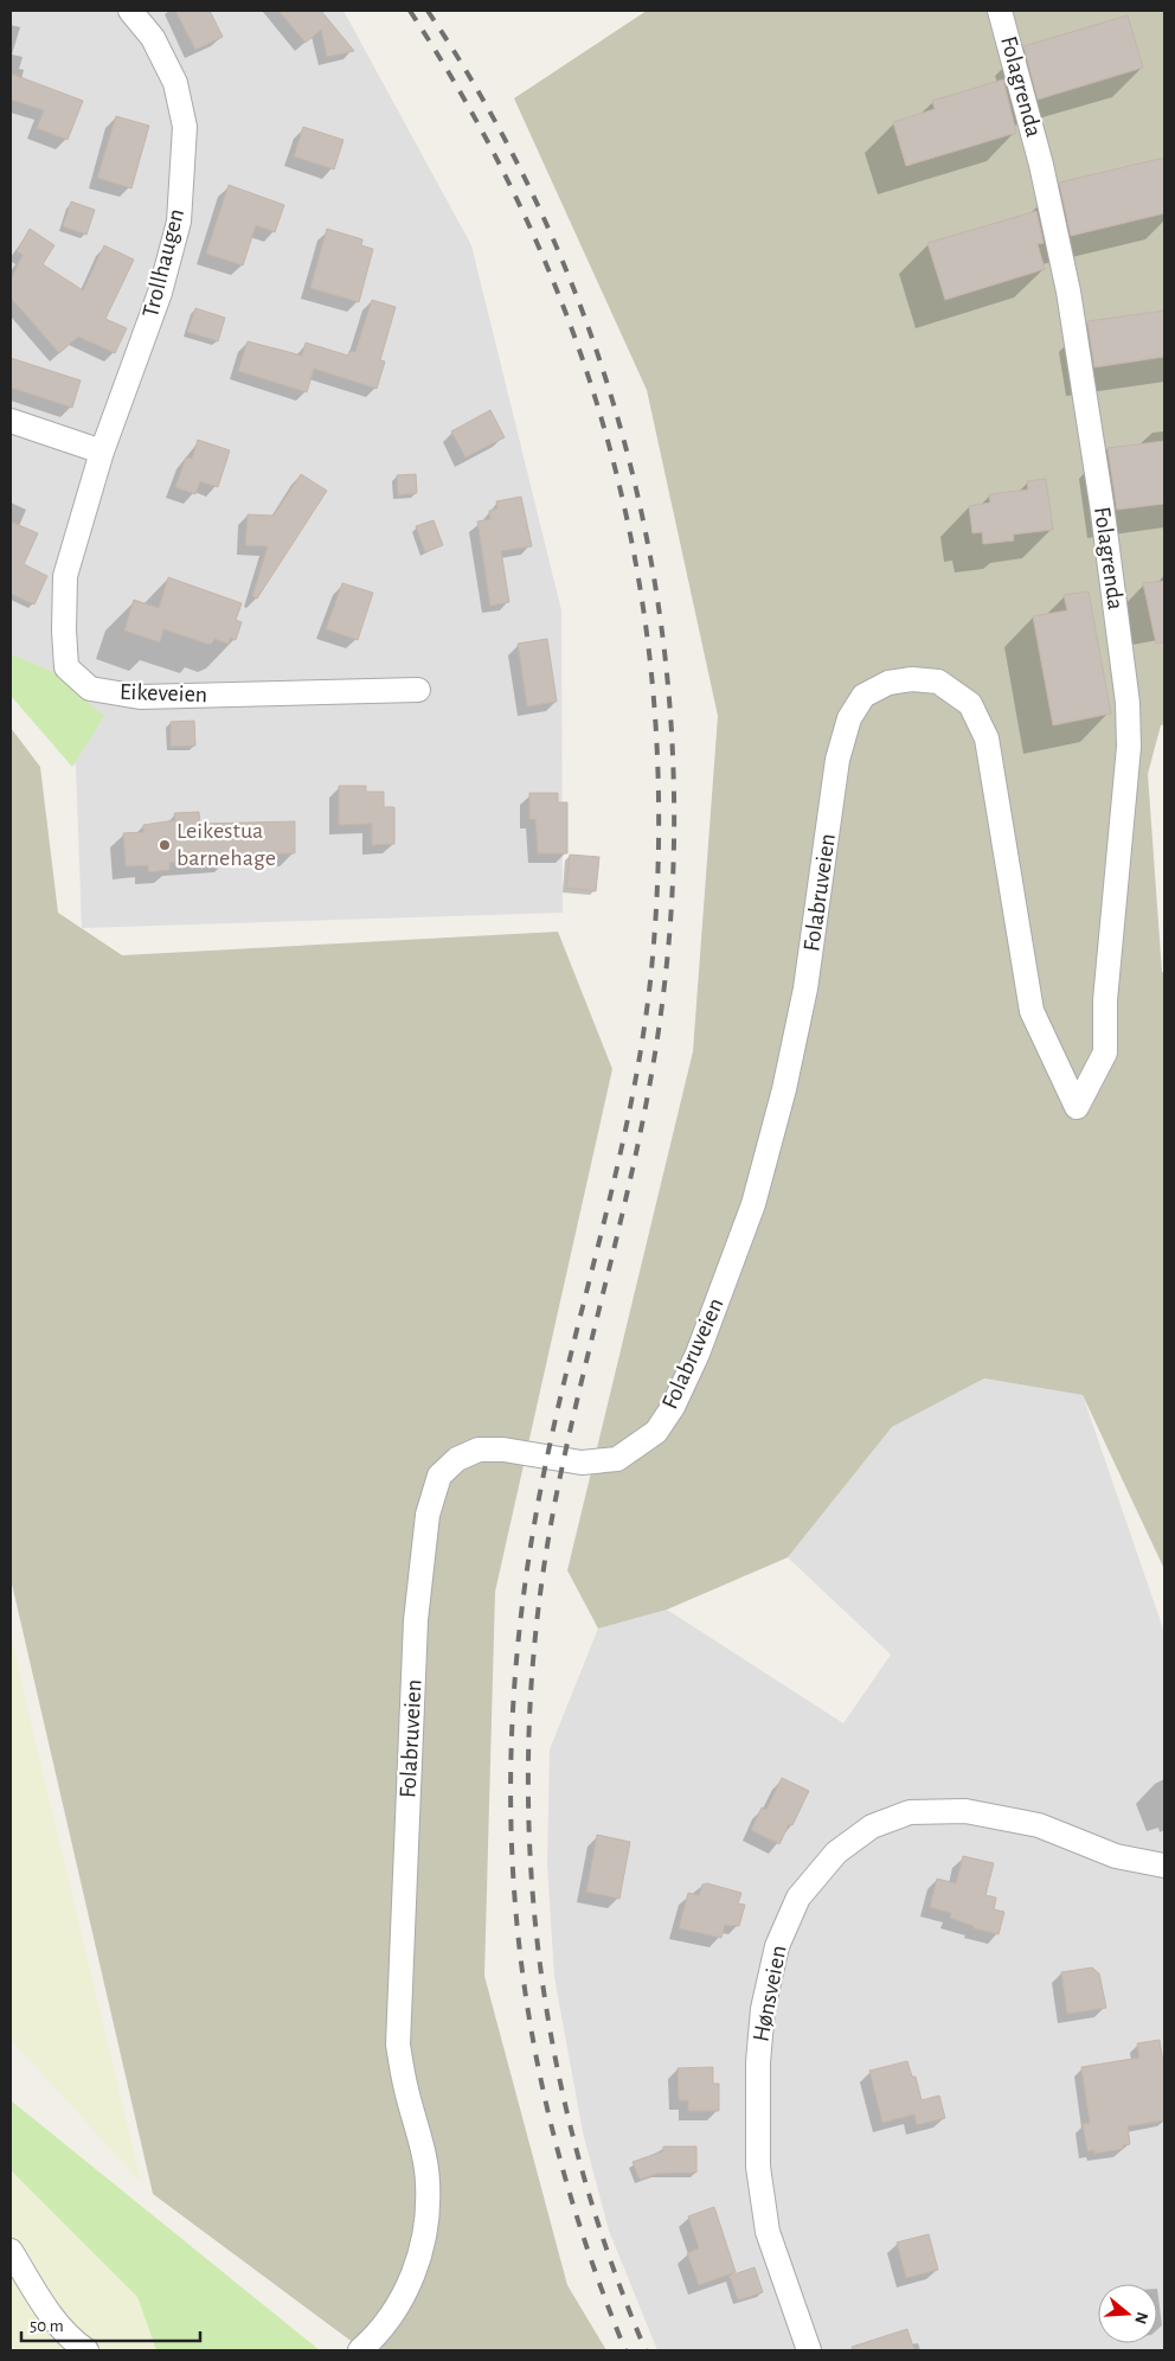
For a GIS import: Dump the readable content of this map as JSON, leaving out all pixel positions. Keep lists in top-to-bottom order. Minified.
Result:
{"streets":{"street":["Folagrenda","Trollhaugen","Eikeveien","Folabruveien","Hønsveien"]},"crossings":[["Folagrenda","Folabruveien"],["Trollhaugen","Eikeveien"]],"places":["Leikestua barnehage"],"scale_bar":"50 m","north":"right"}
